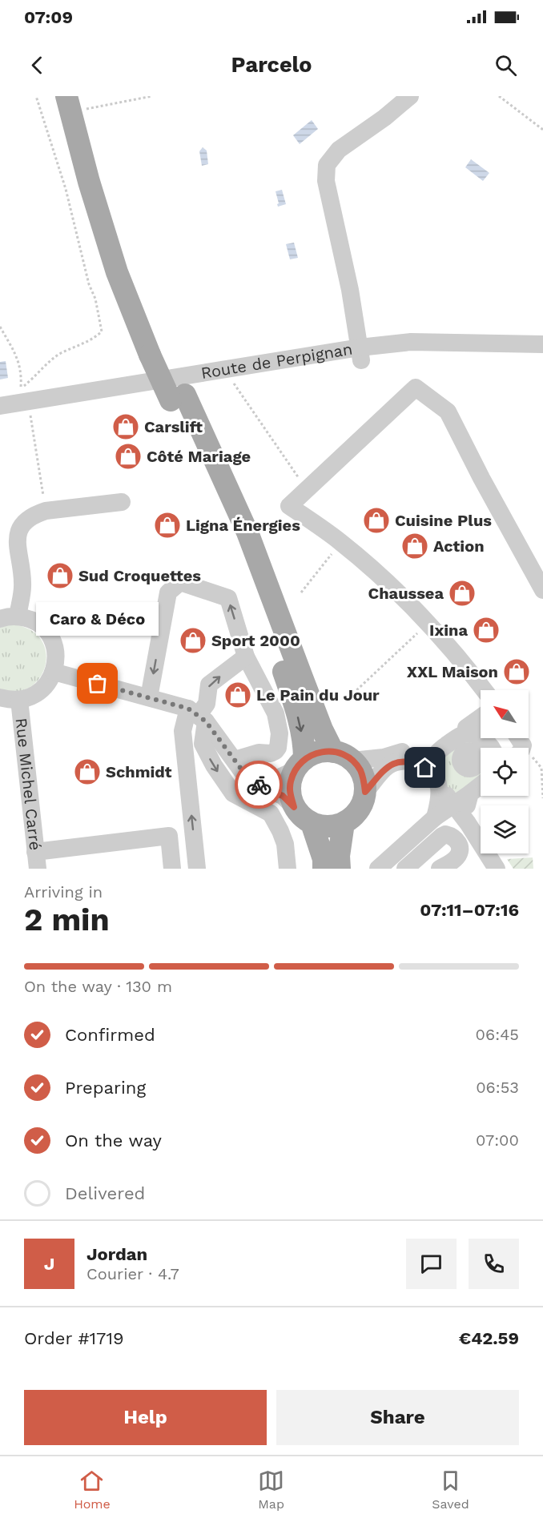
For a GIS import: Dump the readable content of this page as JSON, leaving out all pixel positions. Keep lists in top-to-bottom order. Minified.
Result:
{"streets":{"street":["Route de Perpignan","Rue Michel Carré"]},"places":{"shop":["Carslift","Côté Mariage","Cuisine Plus","Ligna Énergies","Action","Sud Croquettes","Chaussea","Ixina","Sport 2000","XXL Maison","Le Pain du Jour","Schmidt"],"other":["Caro & Déco"]},"north":"top left","page":{"status":"07:09","header":"Parcelo","bubble":"Caro & Déco","heading":["2 min","Arriving in","07:11–07:16"],"panel":["Jordan","Courier · 4.7","Order #1719","€42.59"],"bar":"On the way · 130 m","list":[["Confirmed","06:45"],["Preparing","06:53"],["On the way","07:00"],"Delivered"],"round":"J","buttons":["Help","Share"],"tabs":["Home","Map","Saved"]}}
